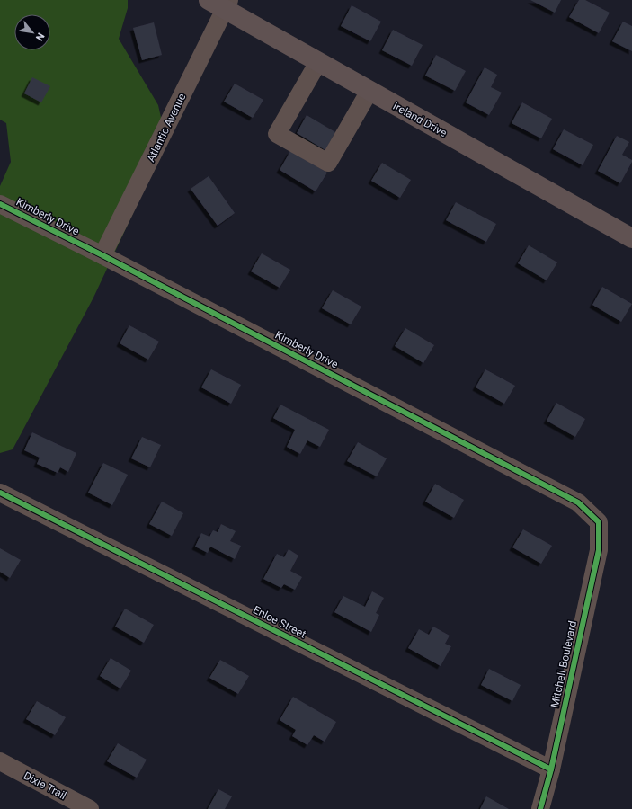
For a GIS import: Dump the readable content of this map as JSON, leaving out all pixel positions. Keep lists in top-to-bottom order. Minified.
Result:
{"streets":{"main road":["Ireland Drive"],"street":["Atlantic Avenue","Kimberly Drive","Enloe Street","Mitchell Boulevard","Dixie Trail"]},"crossings":[["Ireland Drive","Atlantic Avenue"],["Atlantic Avenue","Kimberly Drive"],["Kimberly Drive","Mitchell Boulevard"],["Enloe Street","Mitchell Boulevard"]],"north":"bottom right"}
